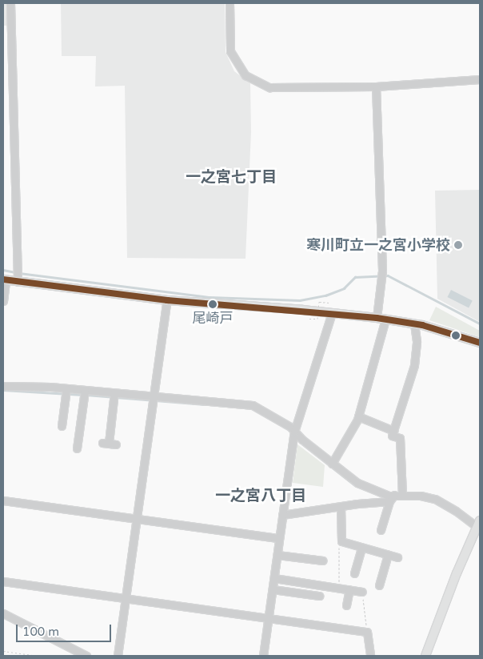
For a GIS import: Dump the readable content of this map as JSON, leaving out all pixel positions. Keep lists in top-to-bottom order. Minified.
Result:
{"districts":["一之宮七丁目","一之宮八丁目"],"places":["寒川町立一之宮小学校","尾崎戸"],"scale_bar":"100 m"}
